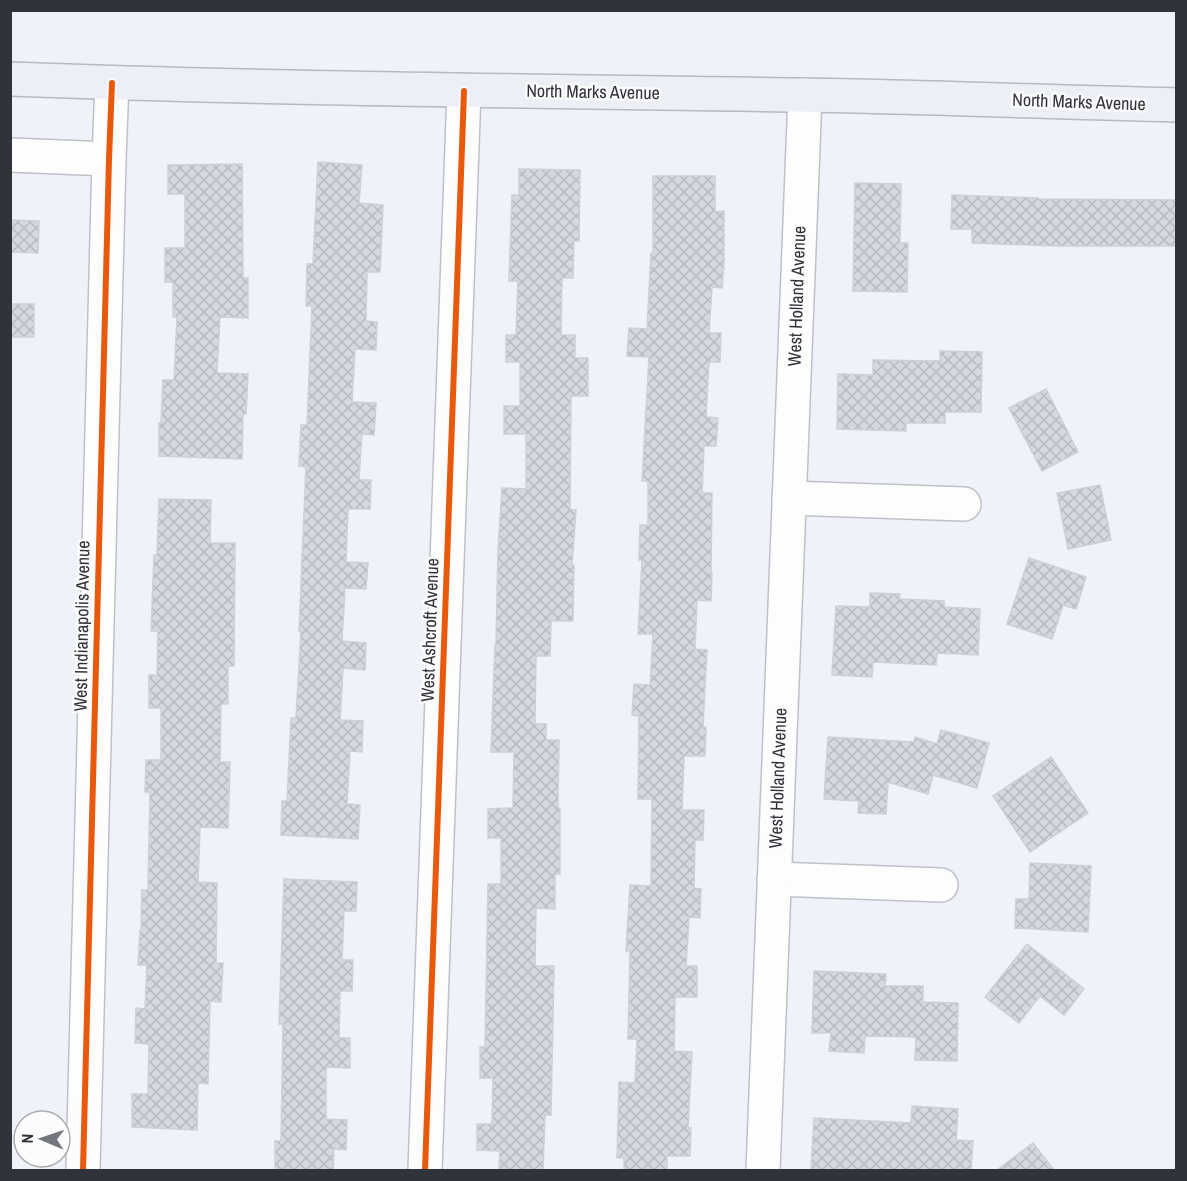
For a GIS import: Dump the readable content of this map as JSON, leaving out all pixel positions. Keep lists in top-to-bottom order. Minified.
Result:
{"streets":{"main road":["North Marks Avenue"],"street":["West Holland Avenue","West Indianapolis Avenue","West Ashcroft Avenue"]},"crossings":[["North Marks Avenue","West Holland Avenue"],["North Marks Avenue","West Indianapolis Avenue"],["North Marks Avenue","West Ashcroft Avenue"]],"north":"left"}
